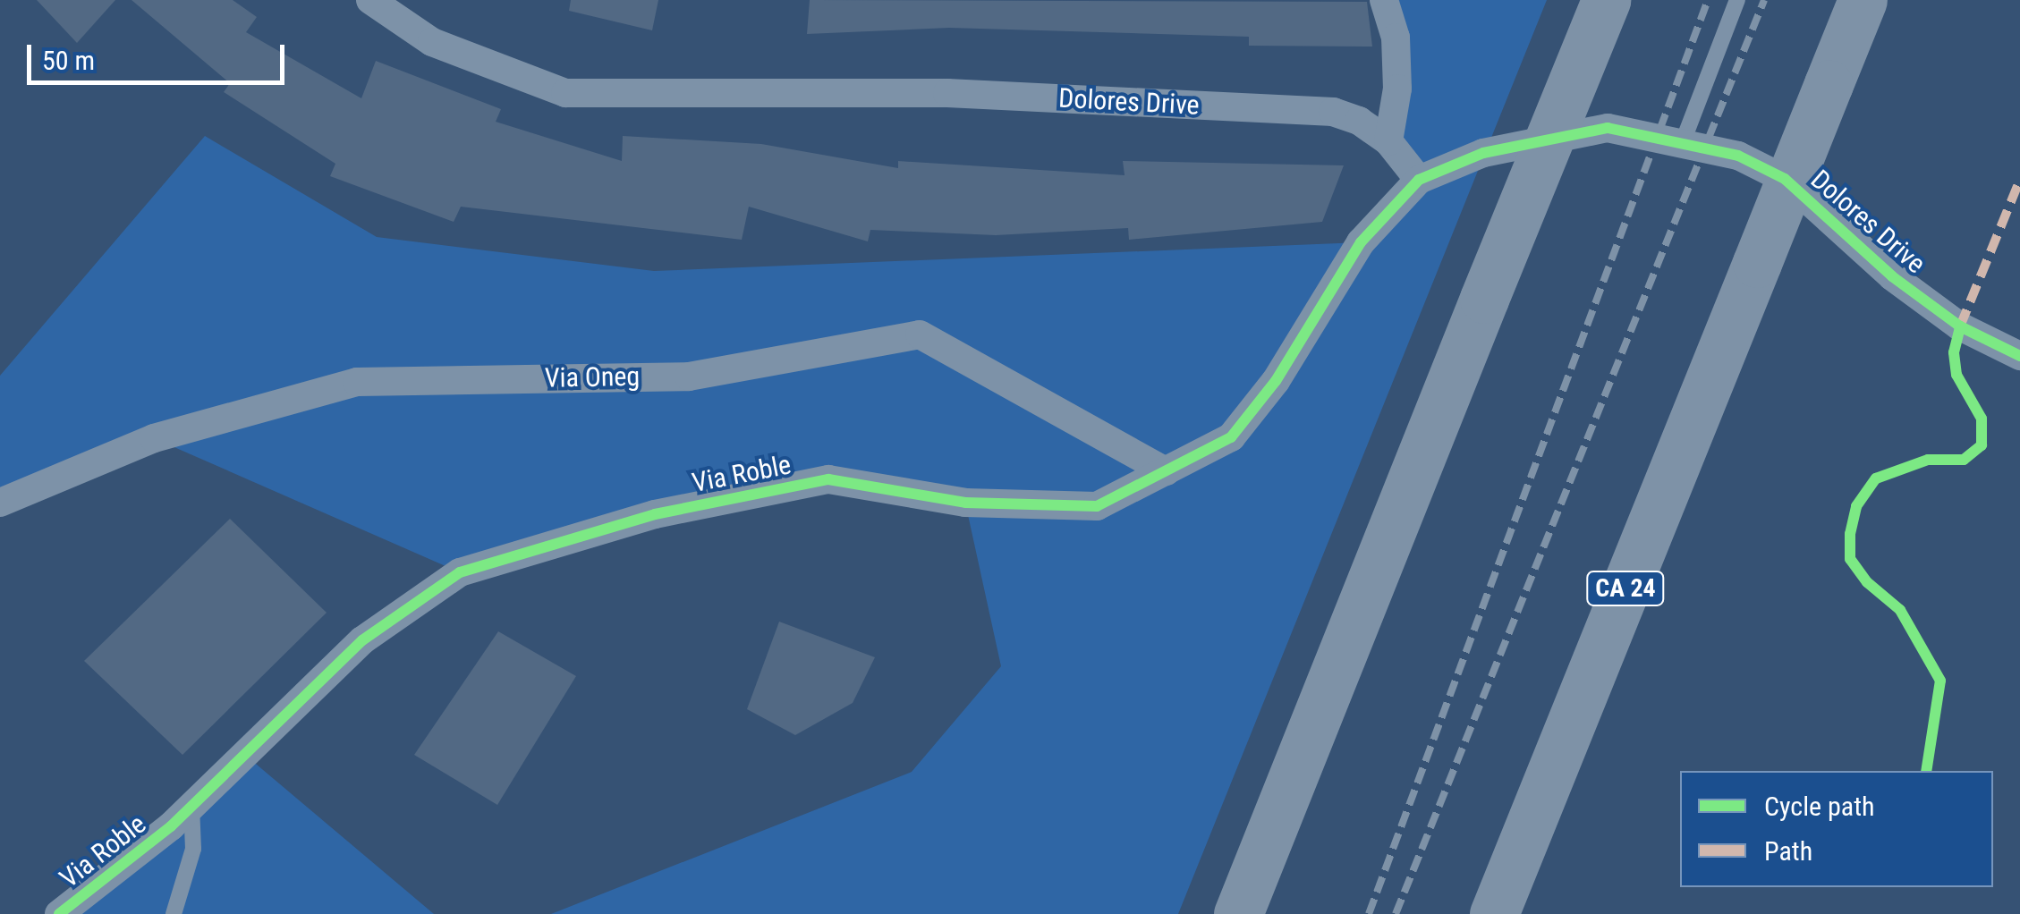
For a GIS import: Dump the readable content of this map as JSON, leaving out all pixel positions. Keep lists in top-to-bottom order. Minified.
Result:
{"streets":{"highway":["CA 24"],"street":["Dolores Drive","Via Oneg","Via Roble"]},"crossings":[["Dolores Drive","Via Roble"],["Via Oneg","Via Roble"]],"legend":["Cycle path","Path"],"scale_bar":"50 m"}
